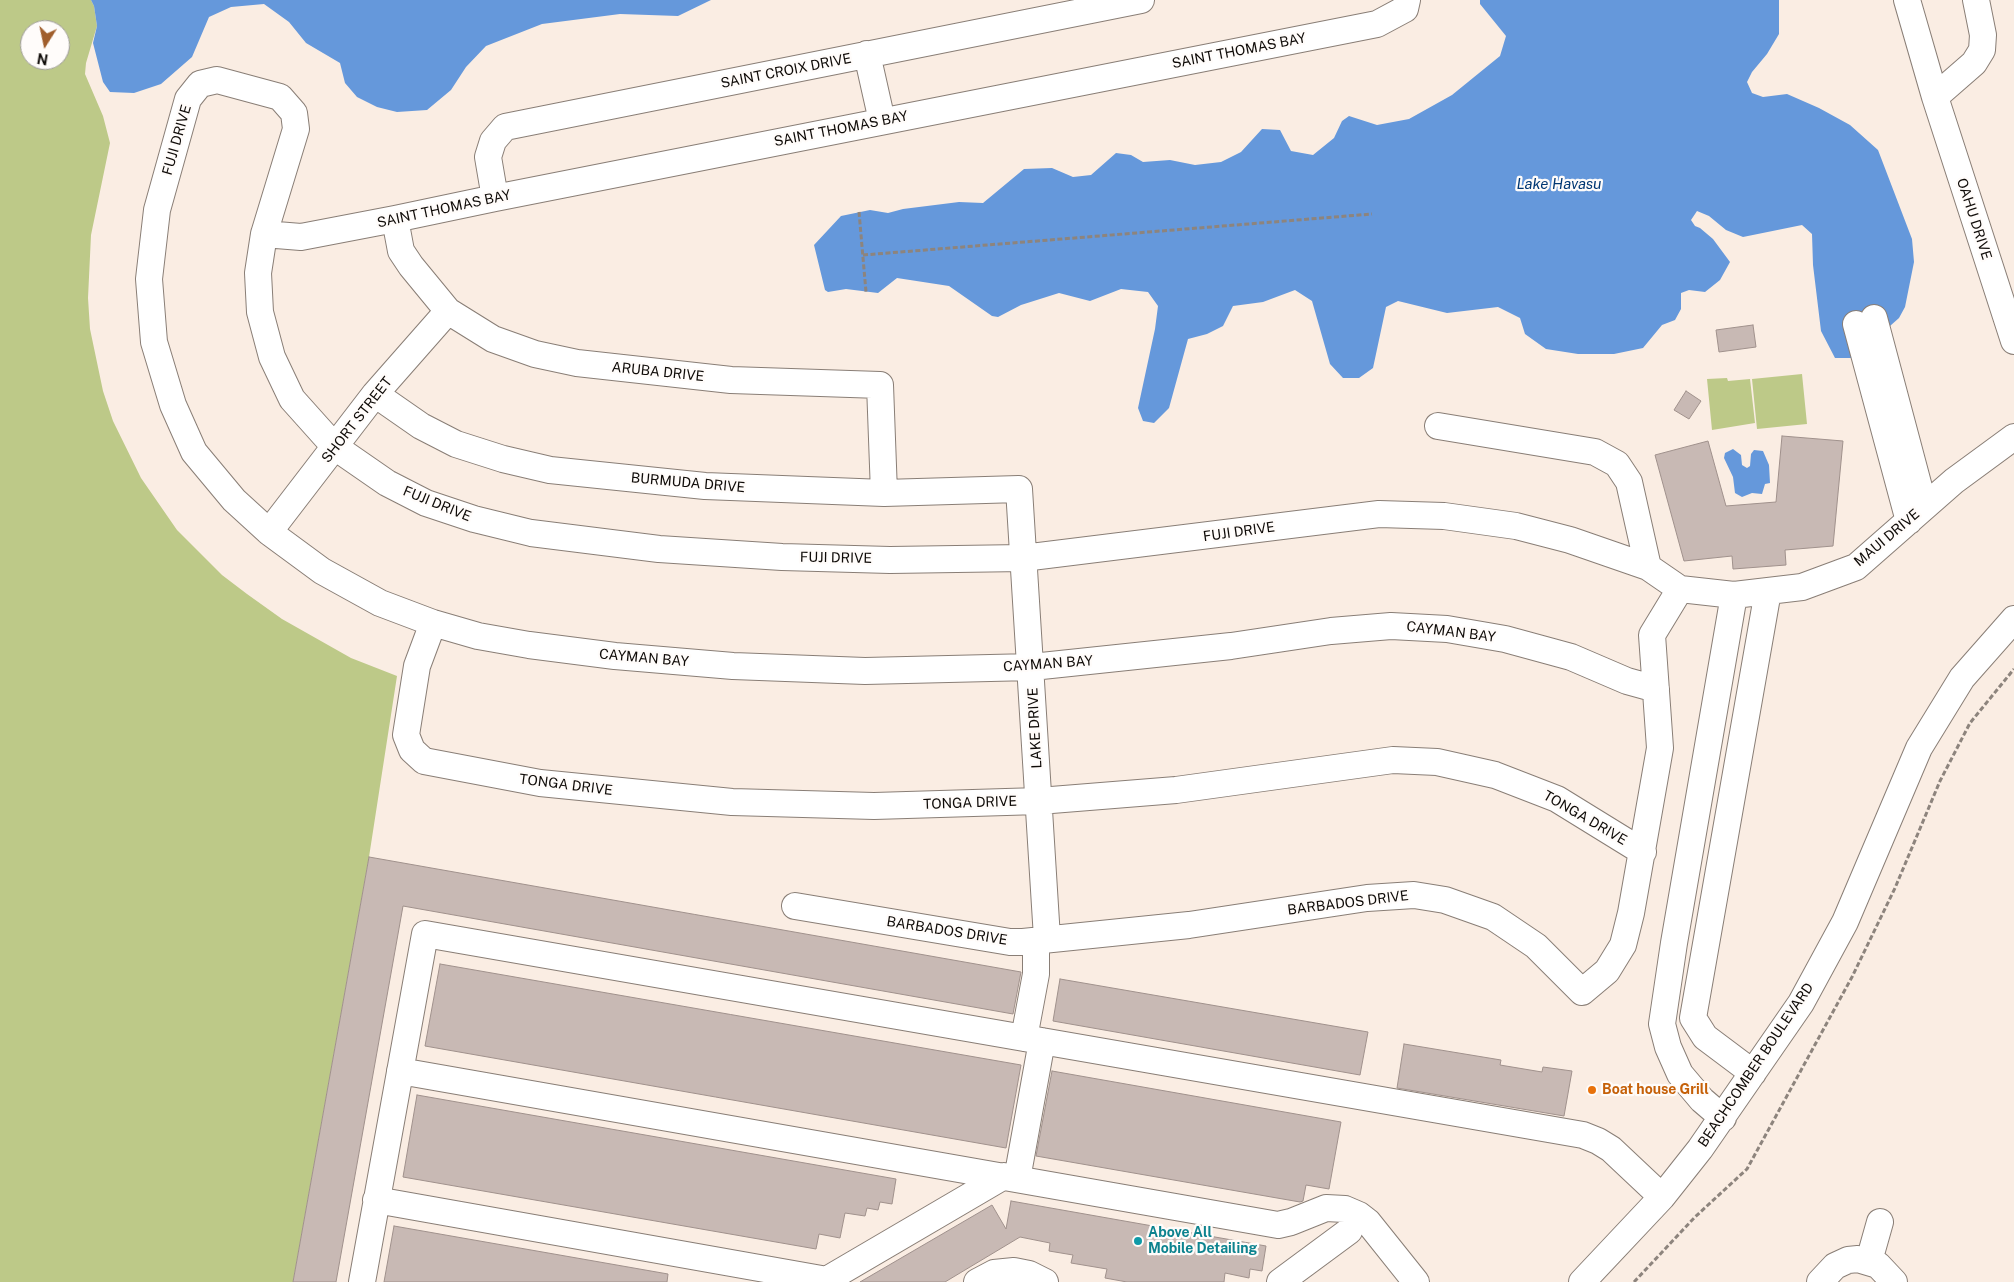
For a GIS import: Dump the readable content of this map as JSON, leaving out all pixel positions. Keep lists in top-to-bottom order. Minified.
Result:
{"streets":{"street":["SAINT THOMAS BAY","SAINT CROIX DRIVE","FUJI DRIVE","OAHU DRIVE","ARUBA DRIVE","SHORT STREET","BURMUDA DRIVE","MAUI DRIVE","CAYMAN BAY","LAKE DRIVE","TONGA DRIVE","BARBADOS DRIVE","BEACHCOMBER BOULEVARD"]},"crossings":[["SAINT THOMAS BAY","SAINT CROIX DRIVE"],["SAINT THOMAS BAY","FUJI DRIVE"],["SAINT THOMAS BAY","ARUBA DRIVE"],["FUJI DRIVE","SHORT STREET"],["FUJI DRIVE","MAUI DRIVE"],["FUJI DRIVE","CAYMAN BAY"],["FUJI DRIVE","LAKE DRIVE"],["FUJI DRIVE","TONGA DRIVE"],["FUJI DRIVE","BARBADOS DRIVE"],["ARUBA DRIVE","SHORT STREET"],["ARUBA DRIVE","BURMUDA DRIVE"],["SHORT STREET","BURMUDA DRIVE"],["BURMUDA DRIVE","LAKE DRIVE"],["MAUI DRIVE","BARBADOS DRIVE"],["CAYMAN BAY","LAKE DRIVE"],["CAYMAN BAY","TONGA DRIVE"],["CAYMAN BAY","BARBADOS DRIVE"],["LAKE DRIVE","TONGA DRIVE"],["LAKE DRIVE","BARBADOS DRIVE"],["TONGA DRIVE","BARBADOS DRIVE"]],"water":["Lake Havasu"],"places":["Boat house Grill","Above All Mobile Detailing"],"north":"bottom"}
